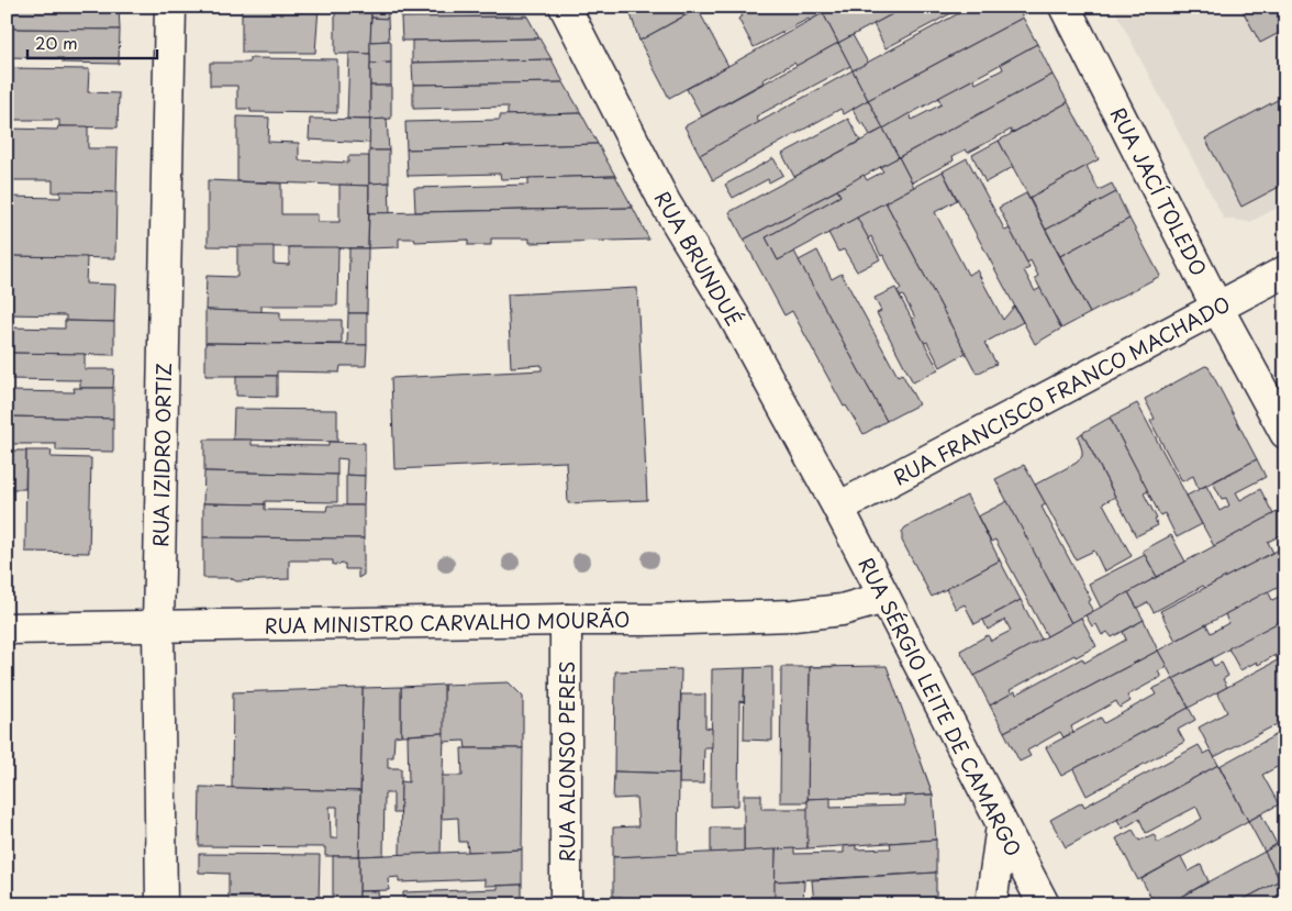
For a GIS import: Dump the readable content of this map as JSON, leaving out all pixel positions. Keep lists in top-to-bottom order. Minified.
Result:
{"streets":{"street":["RUA JACÍ TOLEDO","RUA BRUNDUÉ","RUA FRANCISCO FRANCO MACHADO","RUA IZIDRO ORTIZ","RUA MINISTRO CARVALHO MOURÃO","RUA SÉRGIO LEITE DE CAMARGO","RUA ALONSO PERES"]},"crossings":[["RUA JACÍ TOLEDO","RUA FRANCISCO FRANCO MACHADO"],["RUA BRUNDUÉ","RUA FRANCISCO FRANCO MACHADO"],["RUA BRUNDUÉ","RUA SÉRGIO LEITE DE CAMARGO"],["RUA FRANCISCO FRANCO MACHADO","RUA SÉRGIO LEITE DE CAMARGO"],["RUA IZIDRO ORTIZ","RUA MINISTRO CARVALHO MOURÃO"],["RUA MINISTRO CARVALHO MOURÃO","RUA SÉRGIO LEITE DE CAMARGO"],["RUA MINISTRO CARVALHO MOURÃO","RUA ALONSO PERES"]],"scale_bar":"20 m"}
